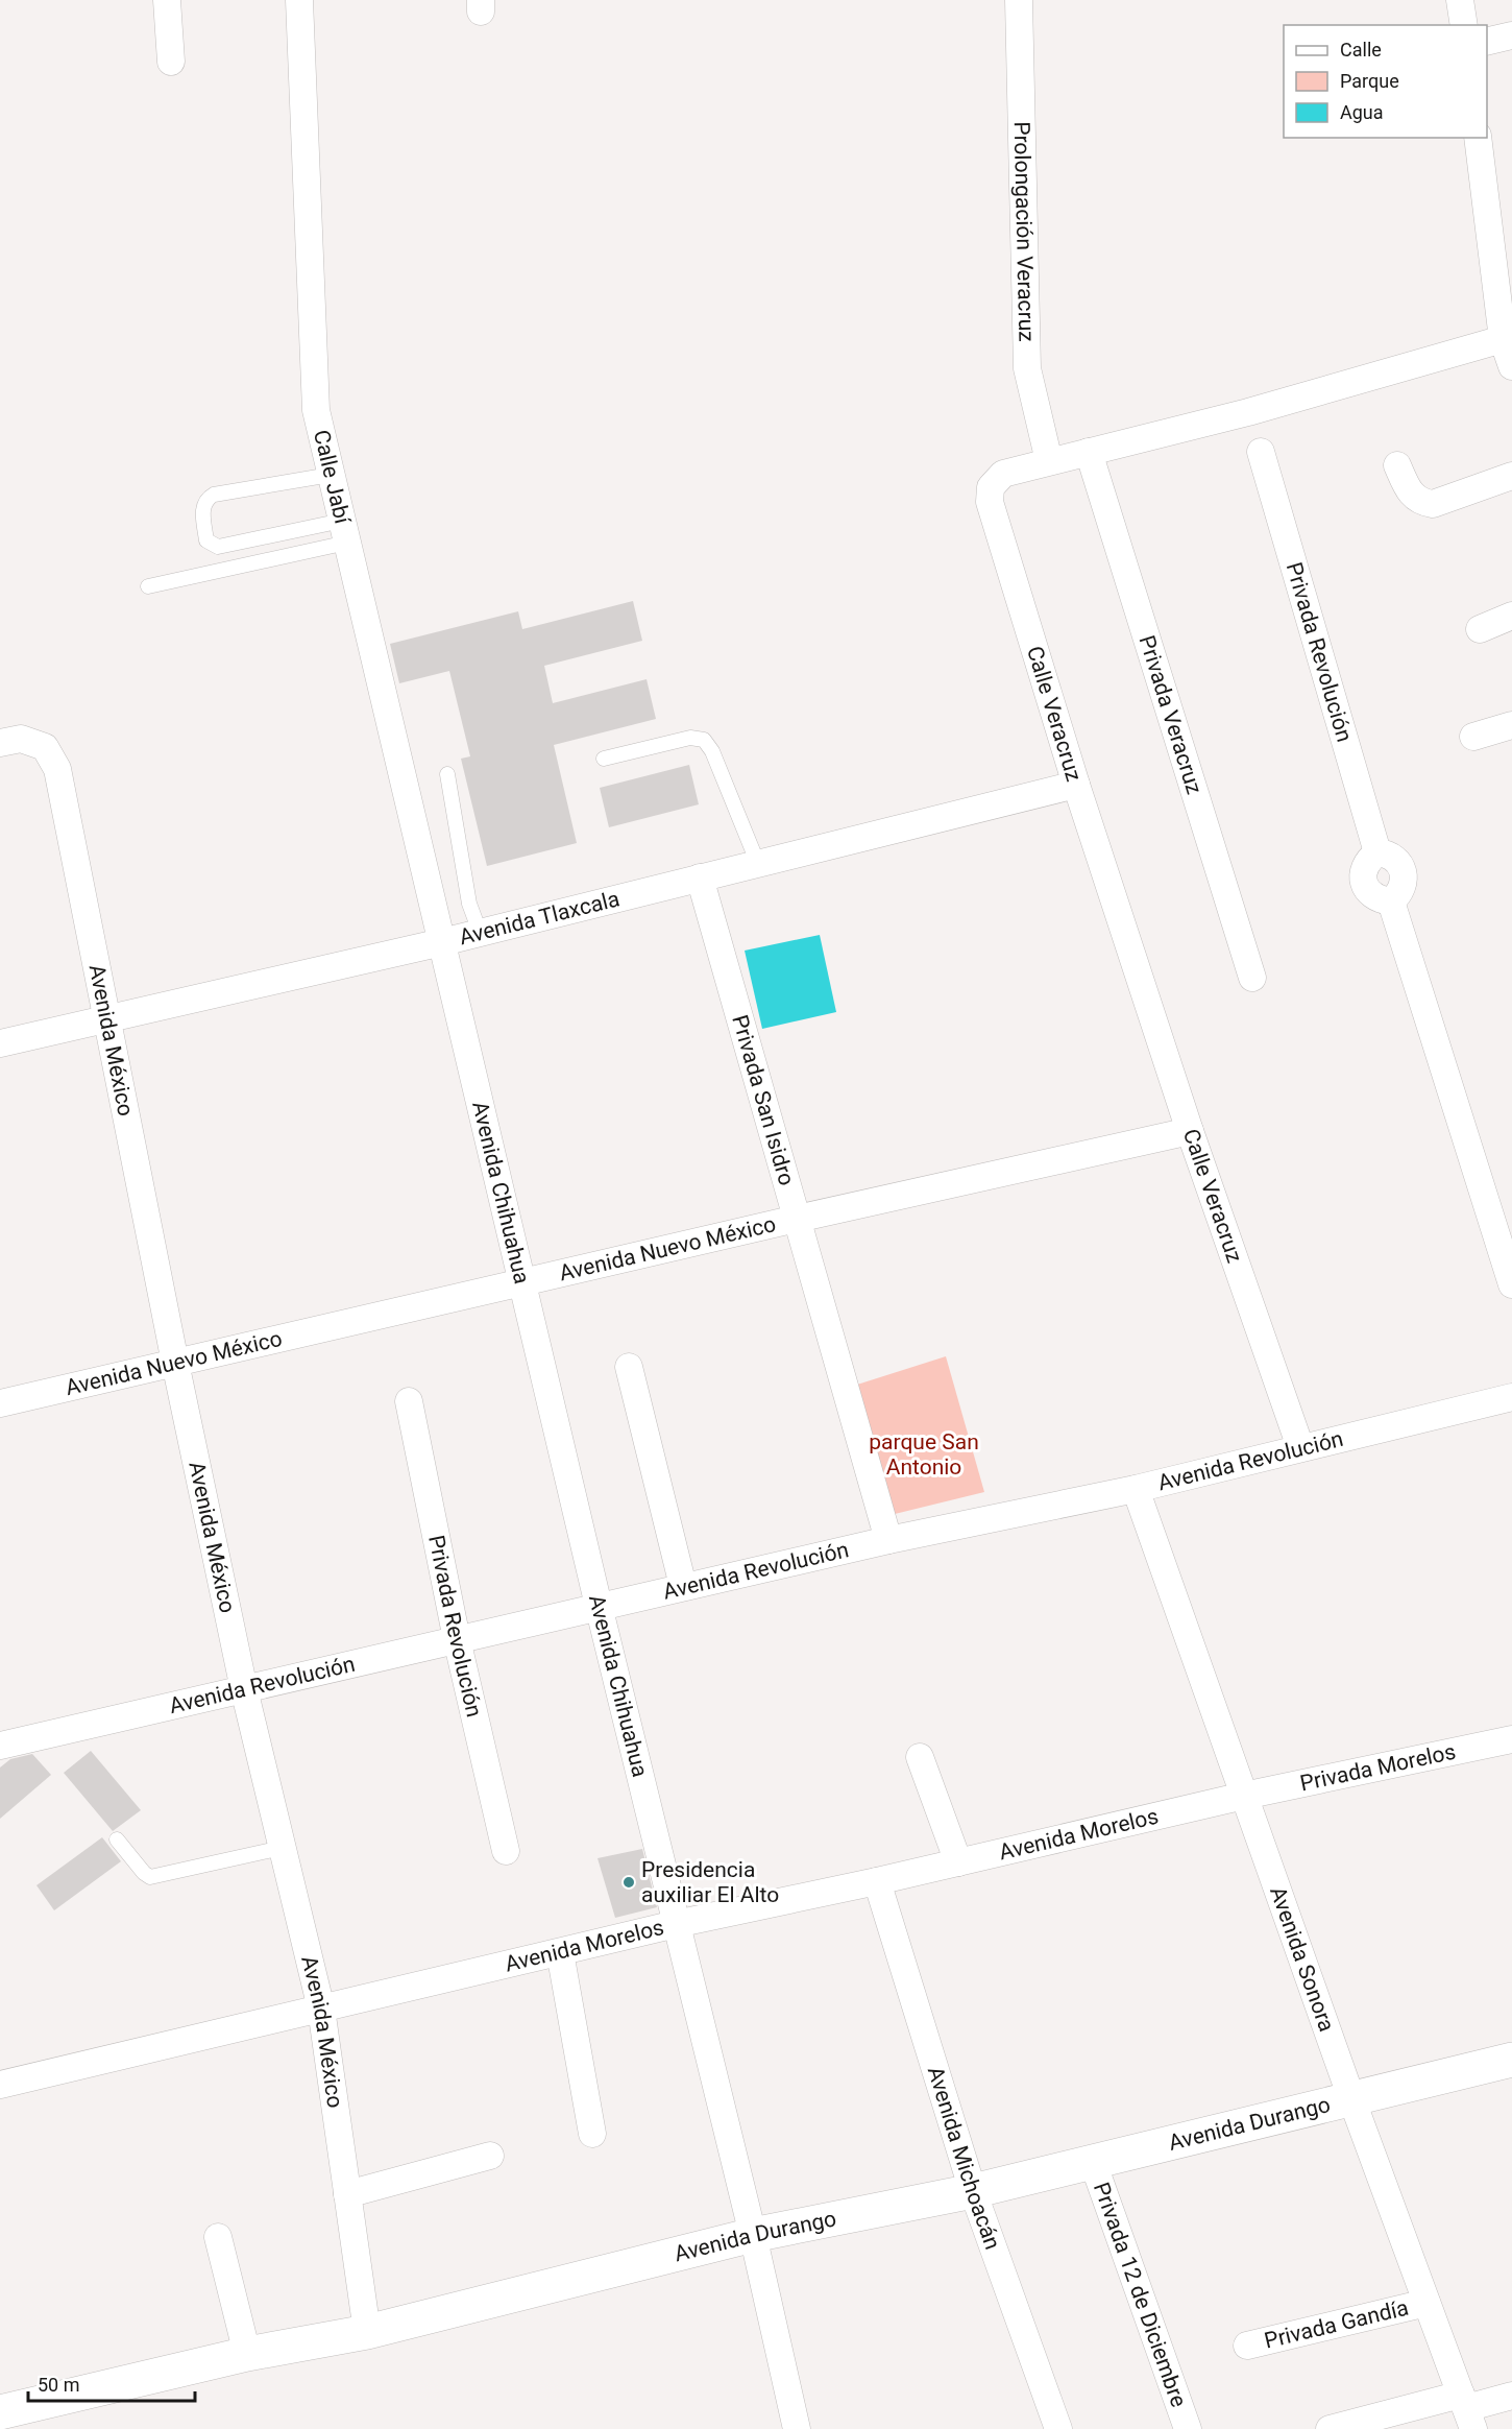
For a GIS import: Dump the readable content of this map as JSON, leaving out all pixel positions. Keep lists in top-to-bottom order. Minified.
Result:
{"streets":{"street":["Prolongación Veracruz","Calle Jabí","Privada Revolución","Calle Veracruz","Privada Veracruz","Avenida Tlaxcala","Avenida México","Privada San Isidro","Avenida Chihuahua","Avenida Nuevo México","Avenida Revolución","Privada Morelos","Avenida Morelos","Avenida Sonora","Avenida Durango","Avenida Michoacán","Privada 12 de Diciembre","Privada Gandía"]},"crossings":[["Prolongación Veracruz","Calle Veracruz"],["Calle Jabí","Avenida Tlaxcala"],["Calle Jabí","Avenida Chihuahua"],["Privada Revolución","Avenida Revolución"],["Calle Veracruz","Privada Veracruz"],["Calle Veracruz","Avenida Tlaxcala"],["Calle Veracruz","Avenida Nuevo México"],["Calle Veracruz","Avenida Revolución"],["Avenida Tlaxcala","Avenida México"],["Avenida Tlaxcala","Privada San Isidro"],["Avenida Tlaxcala","Avenida Chihuahua"],["Avenida México","Avenida Nuevo México"],["Avenida México","Avenida Revolución"],["Avenida México","Avenida Morelos"],["Avenida México","Avenida Durango"],["Privada San Isidro","Avenida Nuevo México"],["Privada San Isidro","Avenida Revolución"],["Avenida Chihuahua","Avenida Nuevo México"],["Avenida Chihuahua","Avenida Revolución"],["Avenida Chihuahua","Avenida Morelos"],["Avenida Chihuahua","Avenida Durango"],["Avenida Revolución","Avenida Sonora"],["Privada Morelos","Avenida Morelos"],["Privada Morelos","Avenida Sonora"],["Avenida Morelos","Avenida Sonora"],["Avenida Morelos","Avenida Michoacán"],["Avenida Sonora","Avenida Durango"],["Avenida Sonora","Privada Gandía"],["Avenida Durango","Avenida Michoacán"],["Avenida Durango","Privada 12 de Diciembre"]],"parks":["parque San Antonio"],"places":["Presidencia auxiliar El Alto"],"legend":["Calle","Parque","Agua"],"scale_bar":"50 m"}
